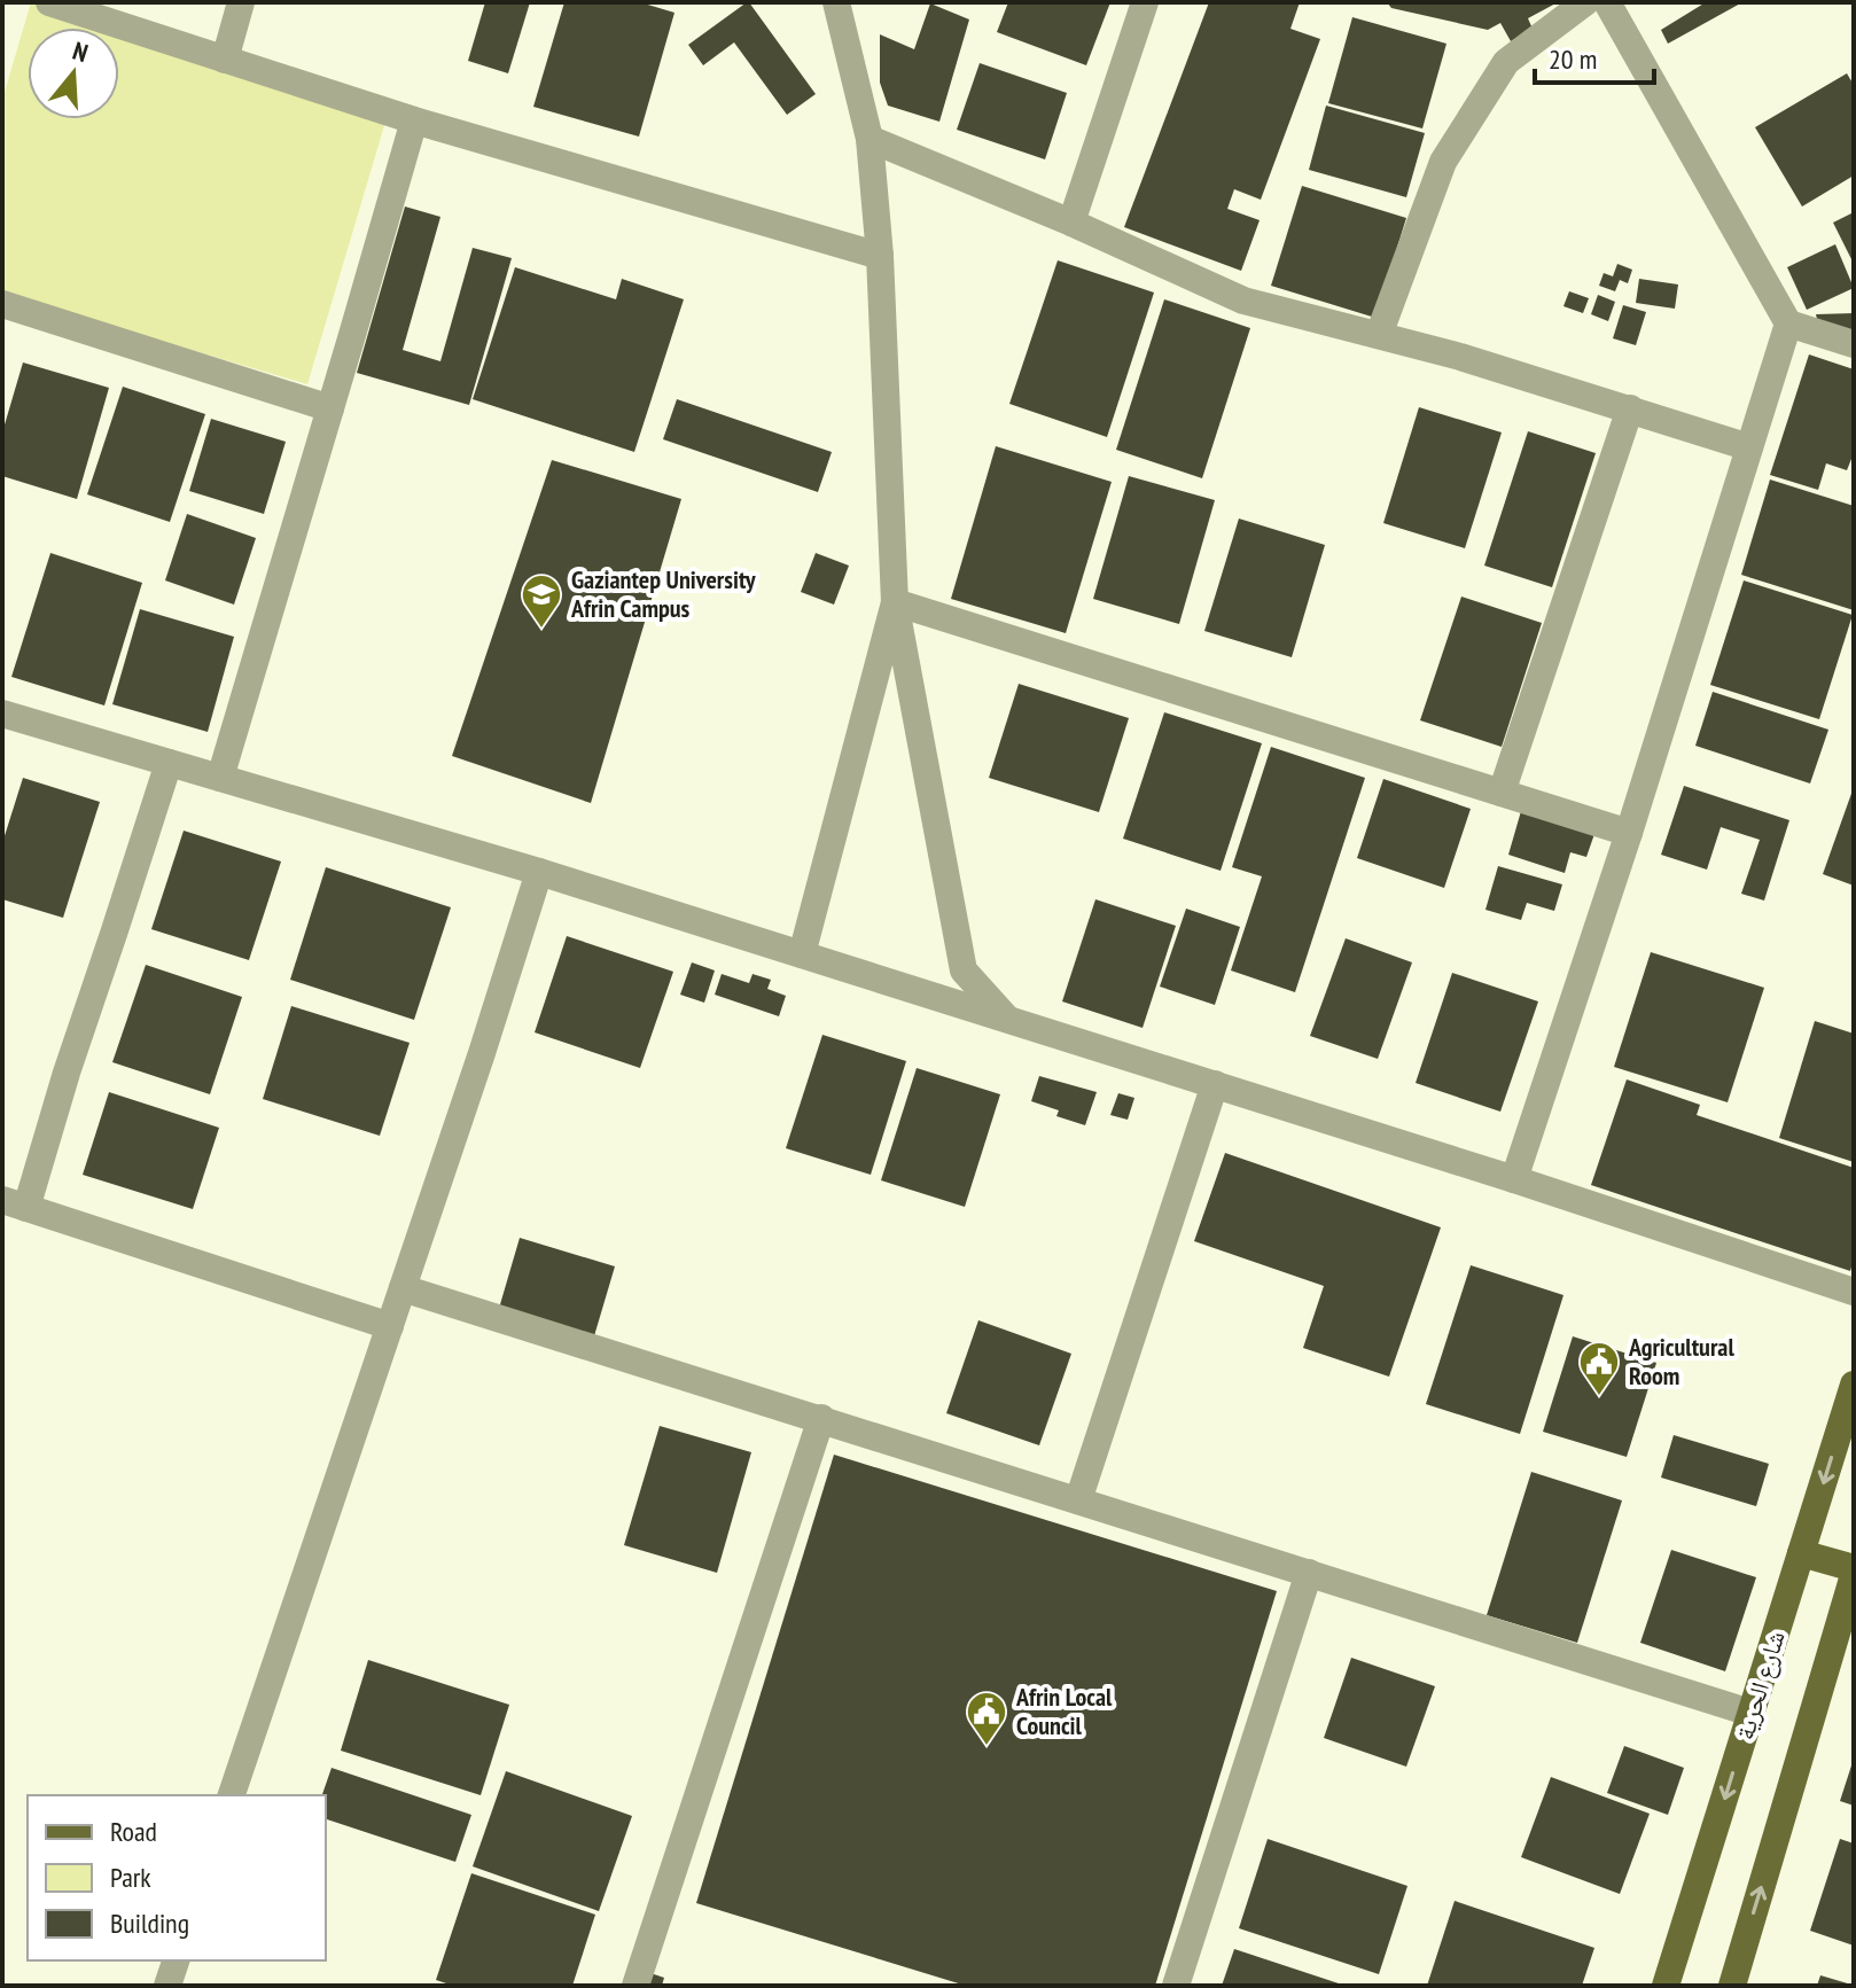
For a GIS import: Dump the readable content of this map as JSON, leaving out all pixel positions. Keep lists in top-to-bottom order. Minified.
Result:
{"streets":{"main road":["شارع الحرية"]},"places":{"school or university":["Gaziantep University Afrin Campus"],"public building":["Agricultural Room","Afrin Local Council"]},"legend":["Road","Park","Building"],"scale_bar":"20 m","north":"top"}
